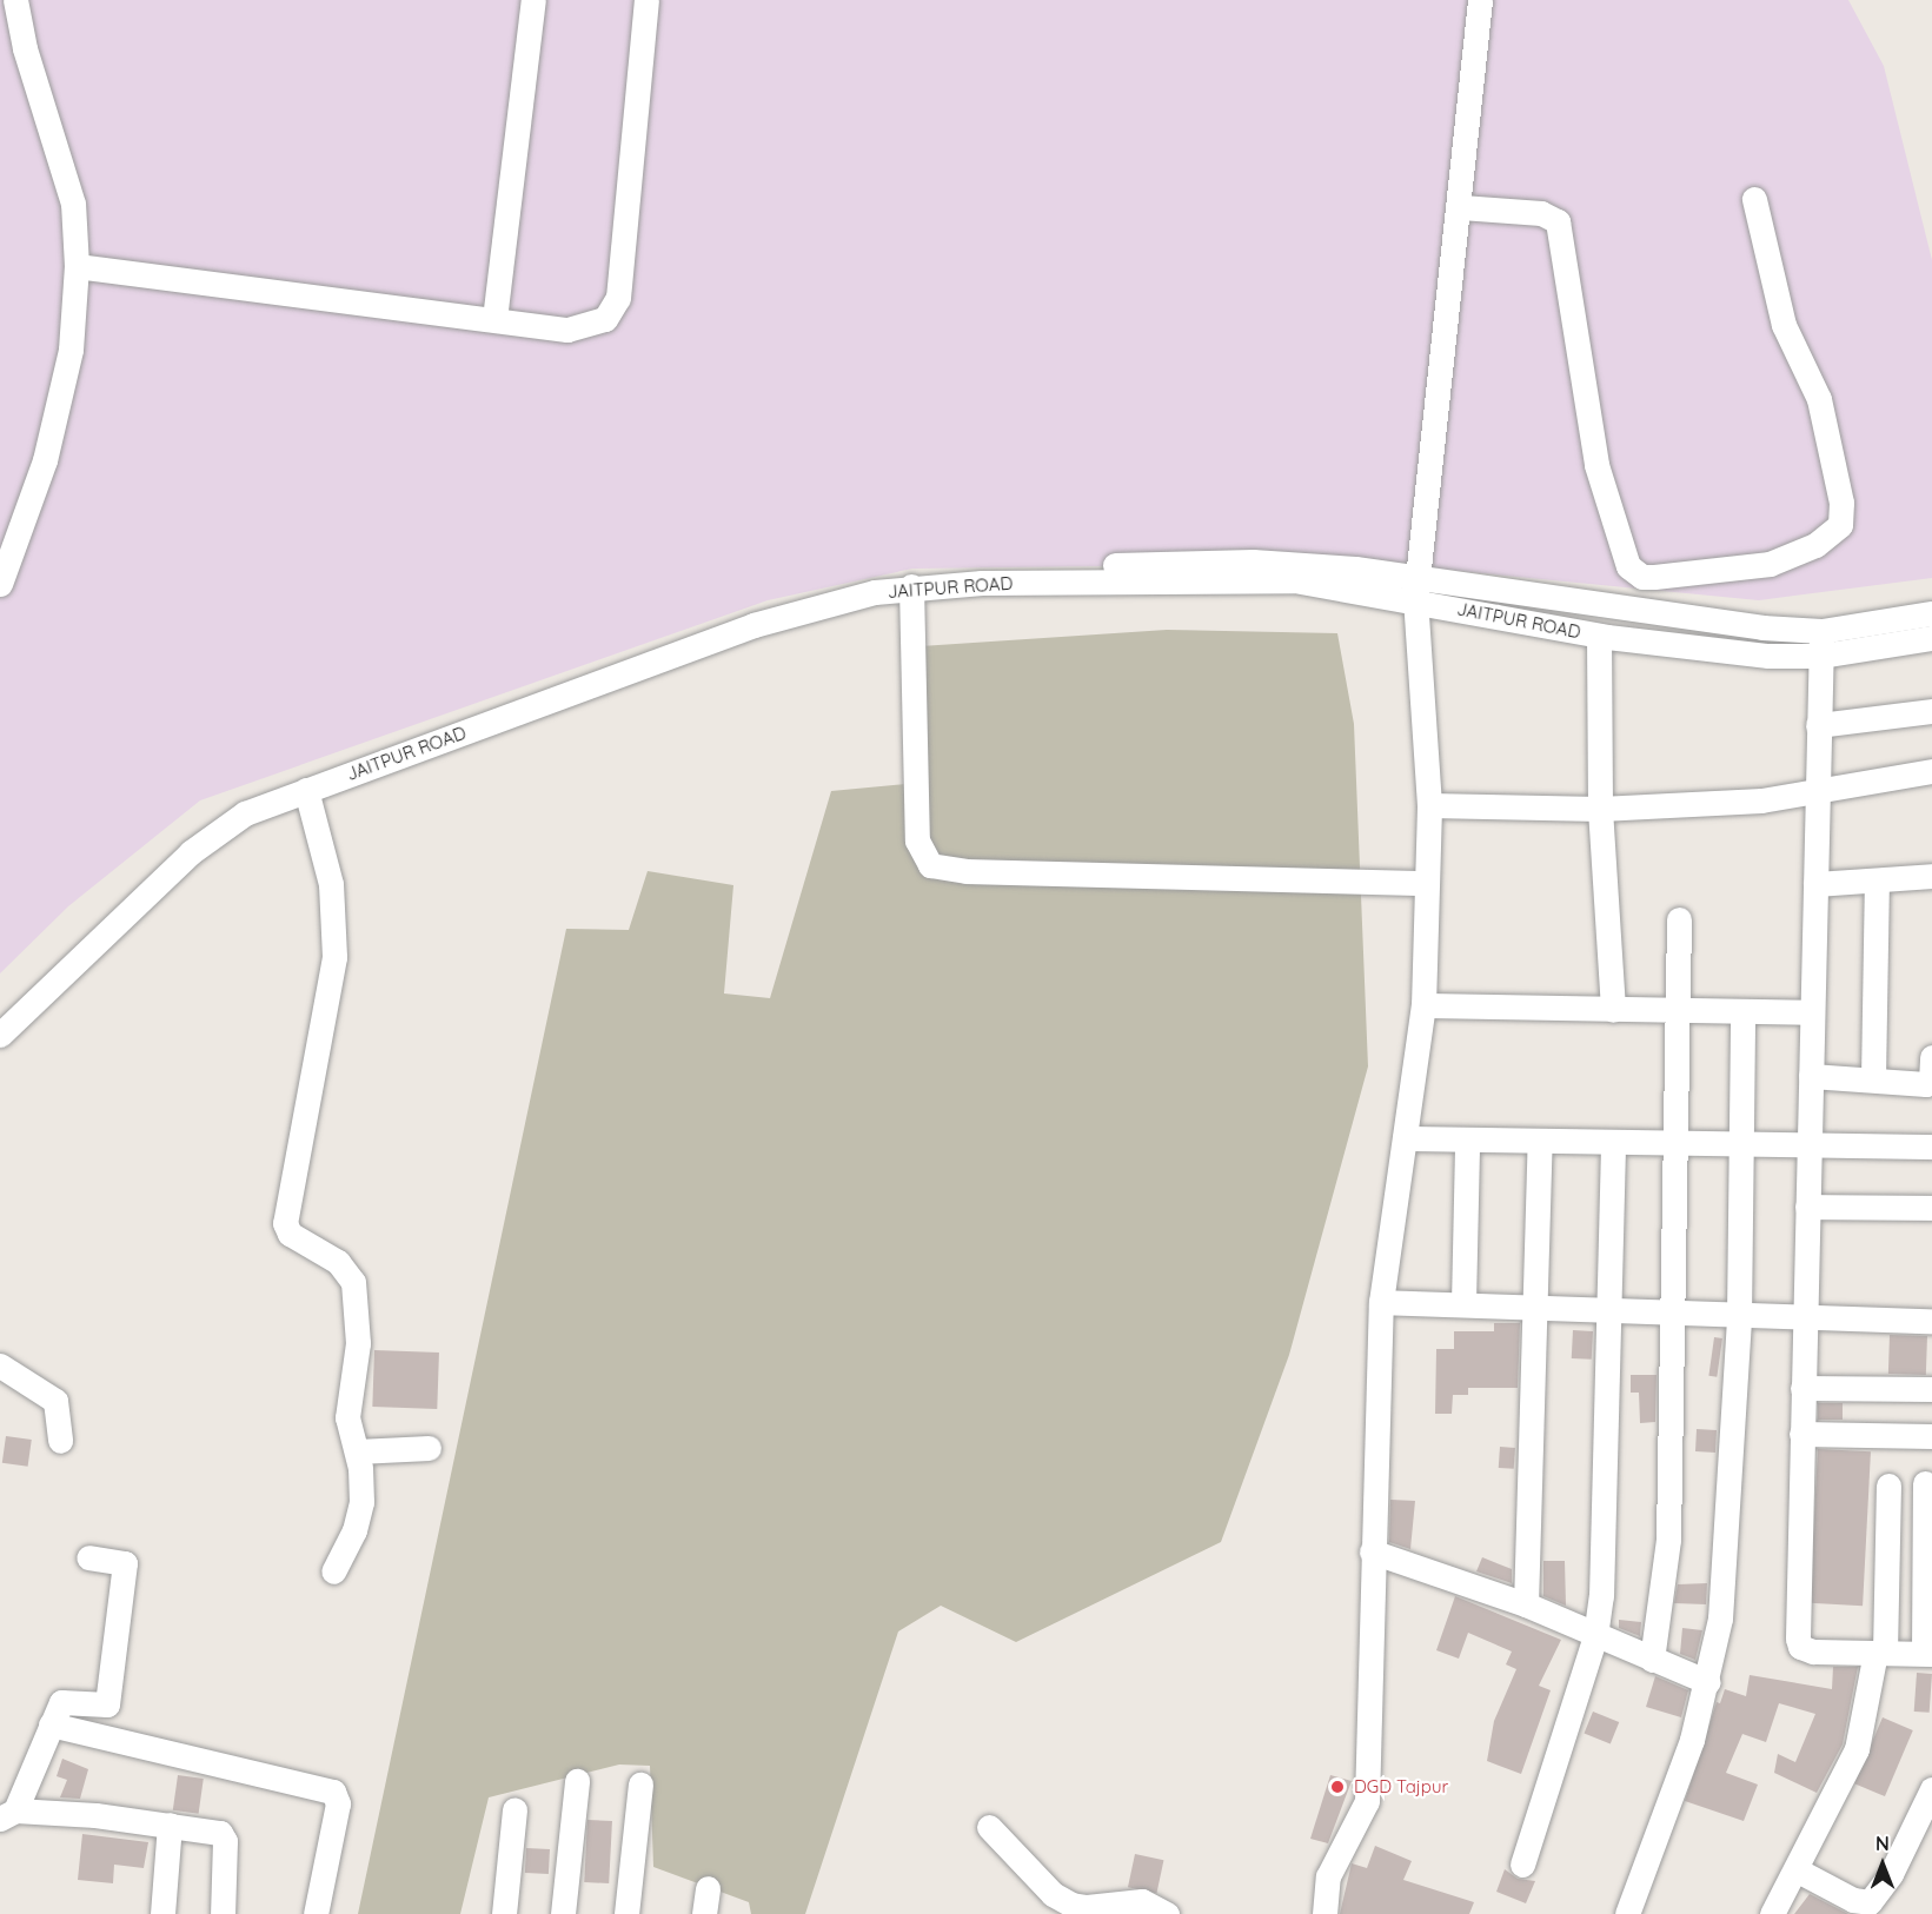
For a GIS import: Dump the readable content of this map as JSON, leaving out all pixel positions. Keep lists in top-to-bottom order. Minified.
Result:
{"streets":{"street":["JAITPUR ROAD"]},"places":["DGD Tajpur"],"north":"top"}
